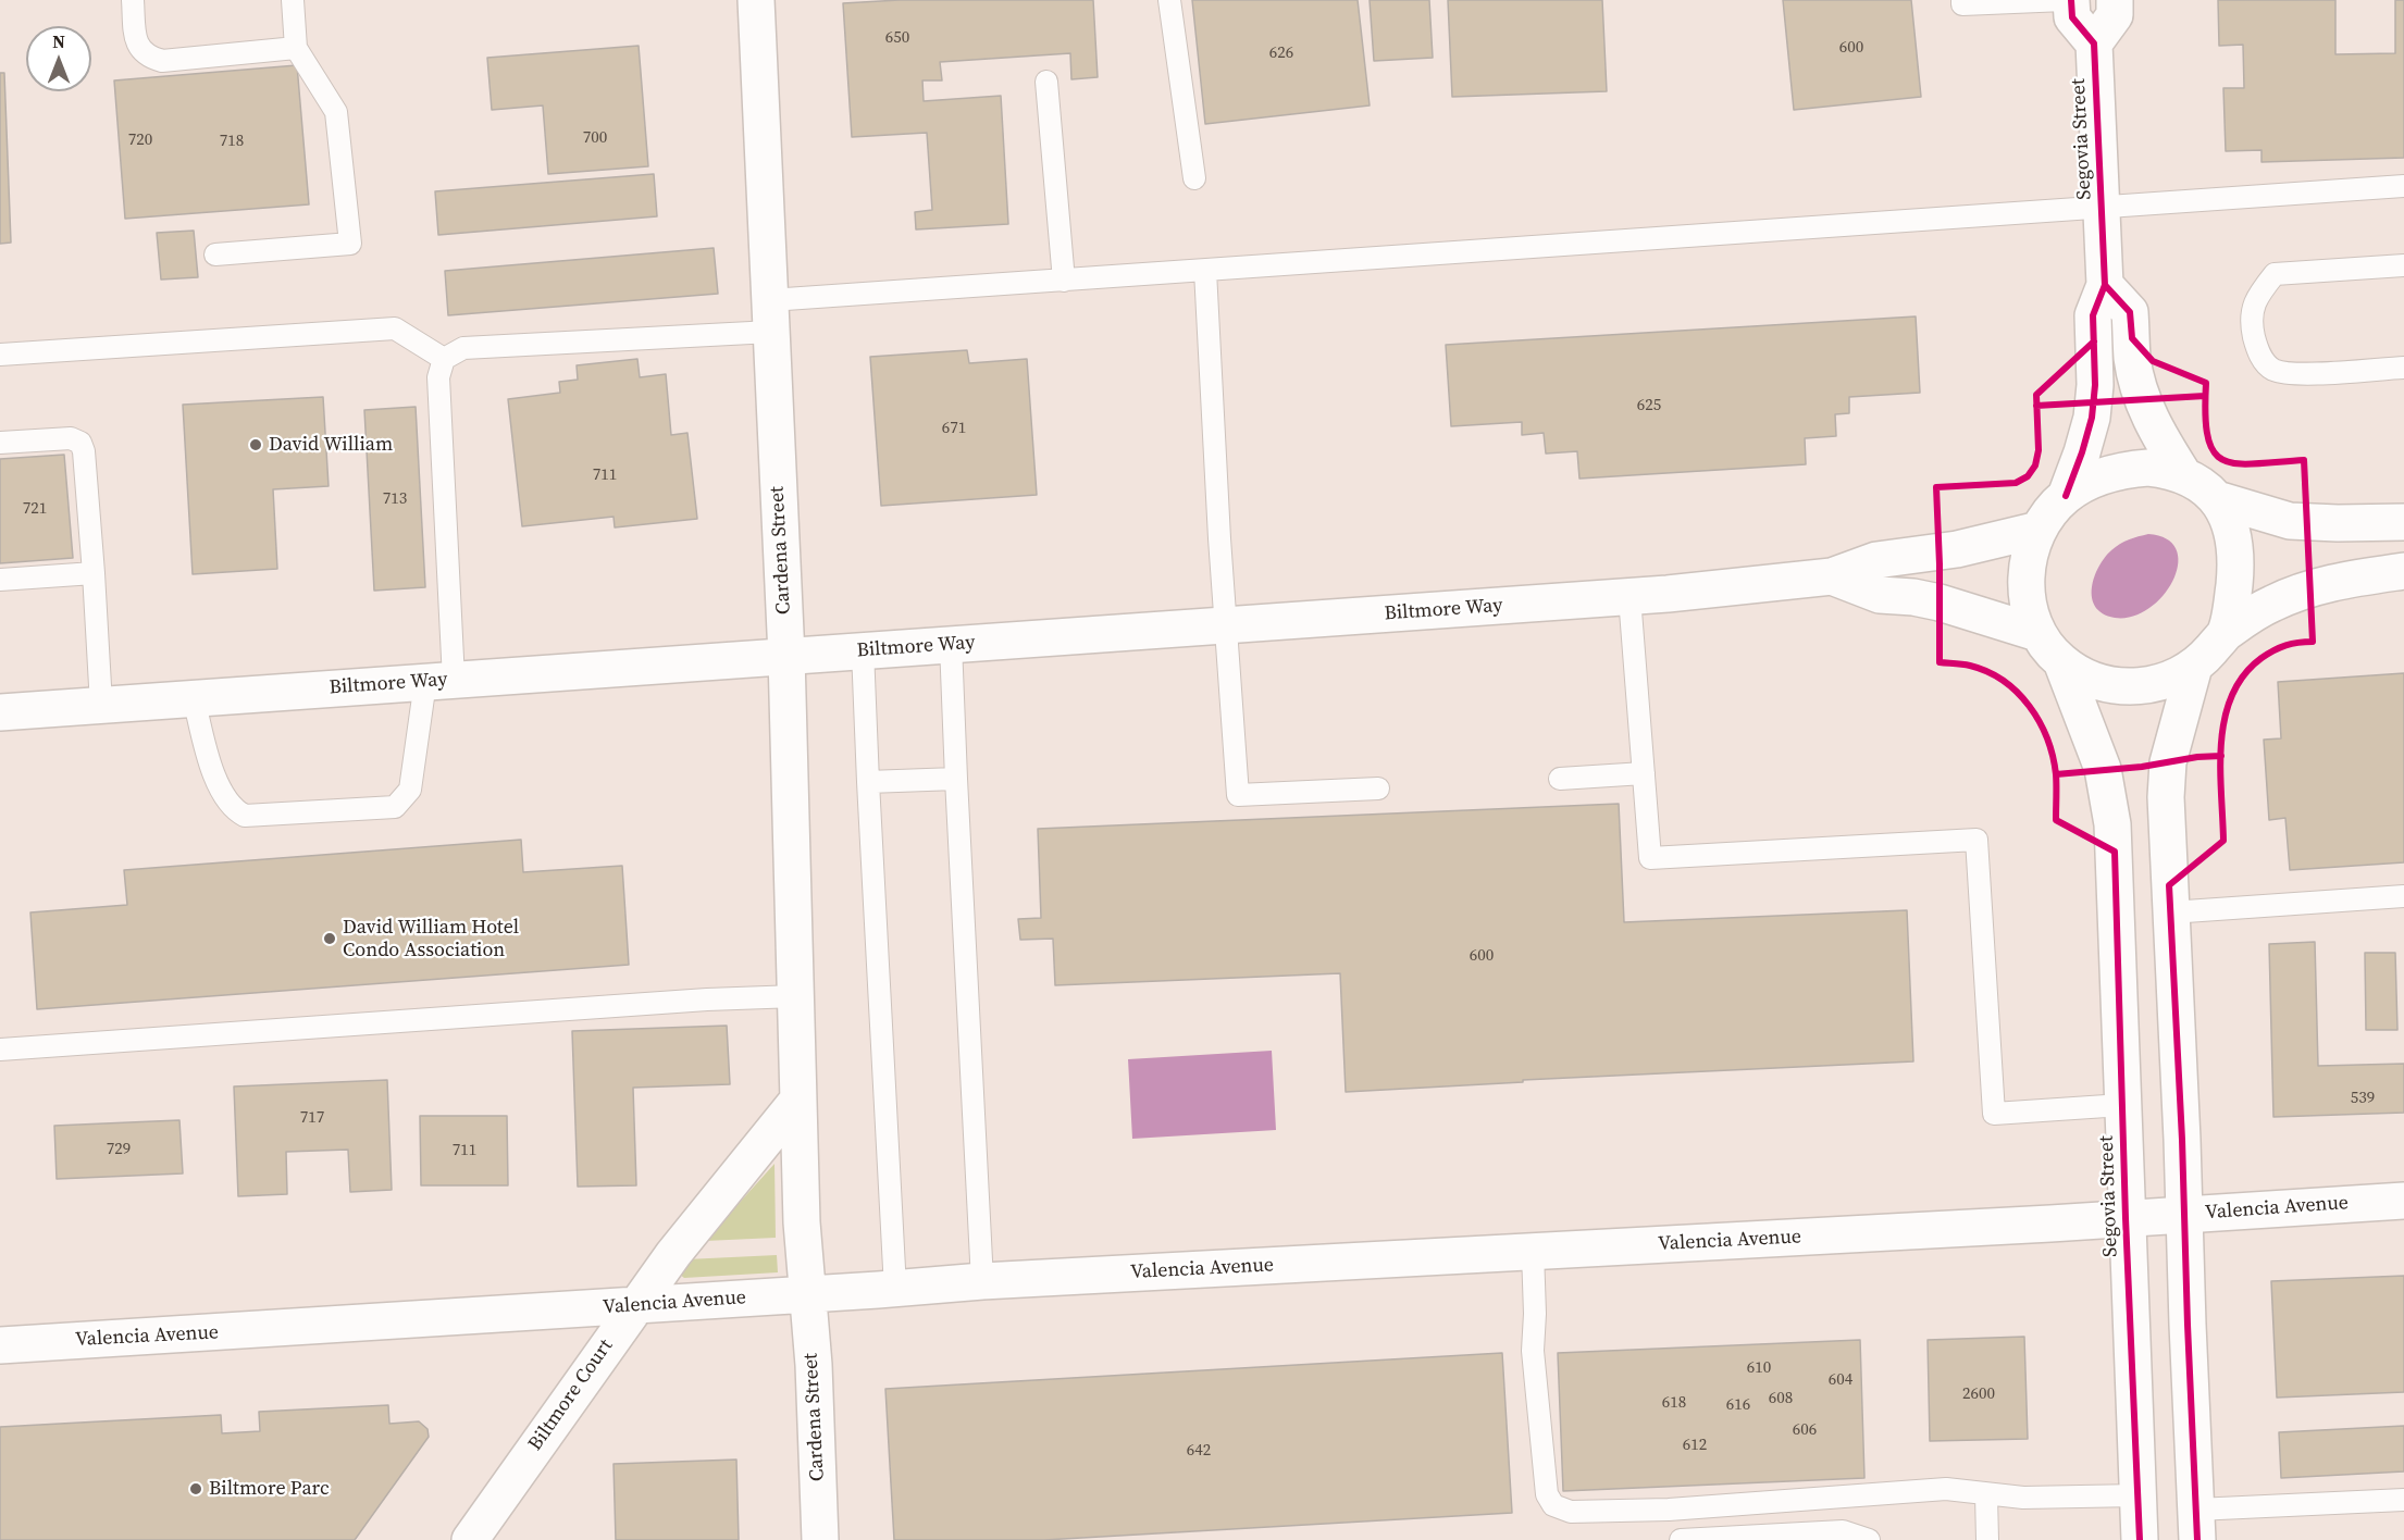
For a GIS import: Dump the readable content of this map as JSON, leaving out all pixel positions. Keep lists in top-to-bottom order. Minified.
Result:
{"streets":{"street":["Segovia Street","Cardena Street","Biltmore Way","Valencia Avenue","Biltmore Court"]},"crossings":[["Segovia Street","Biltmore Way"],["Segovia Street","Valencia Avenue"],["Cardena Street","Biltmore Way"],["Cardena Street","Valencia Avenue"],["Cardena Street","Biltmore Court"],["Valencia Avenue","Biltmore Court"]],"places":["David William","David William Hotel Condo Association","Biltmore Parc"],"house_numbers":["650","600","626","700","720","718","625","671","711","713","721","600","539","717","729","711","610","604","2600","608","618","616","606","612","642"],"north":"top"}
